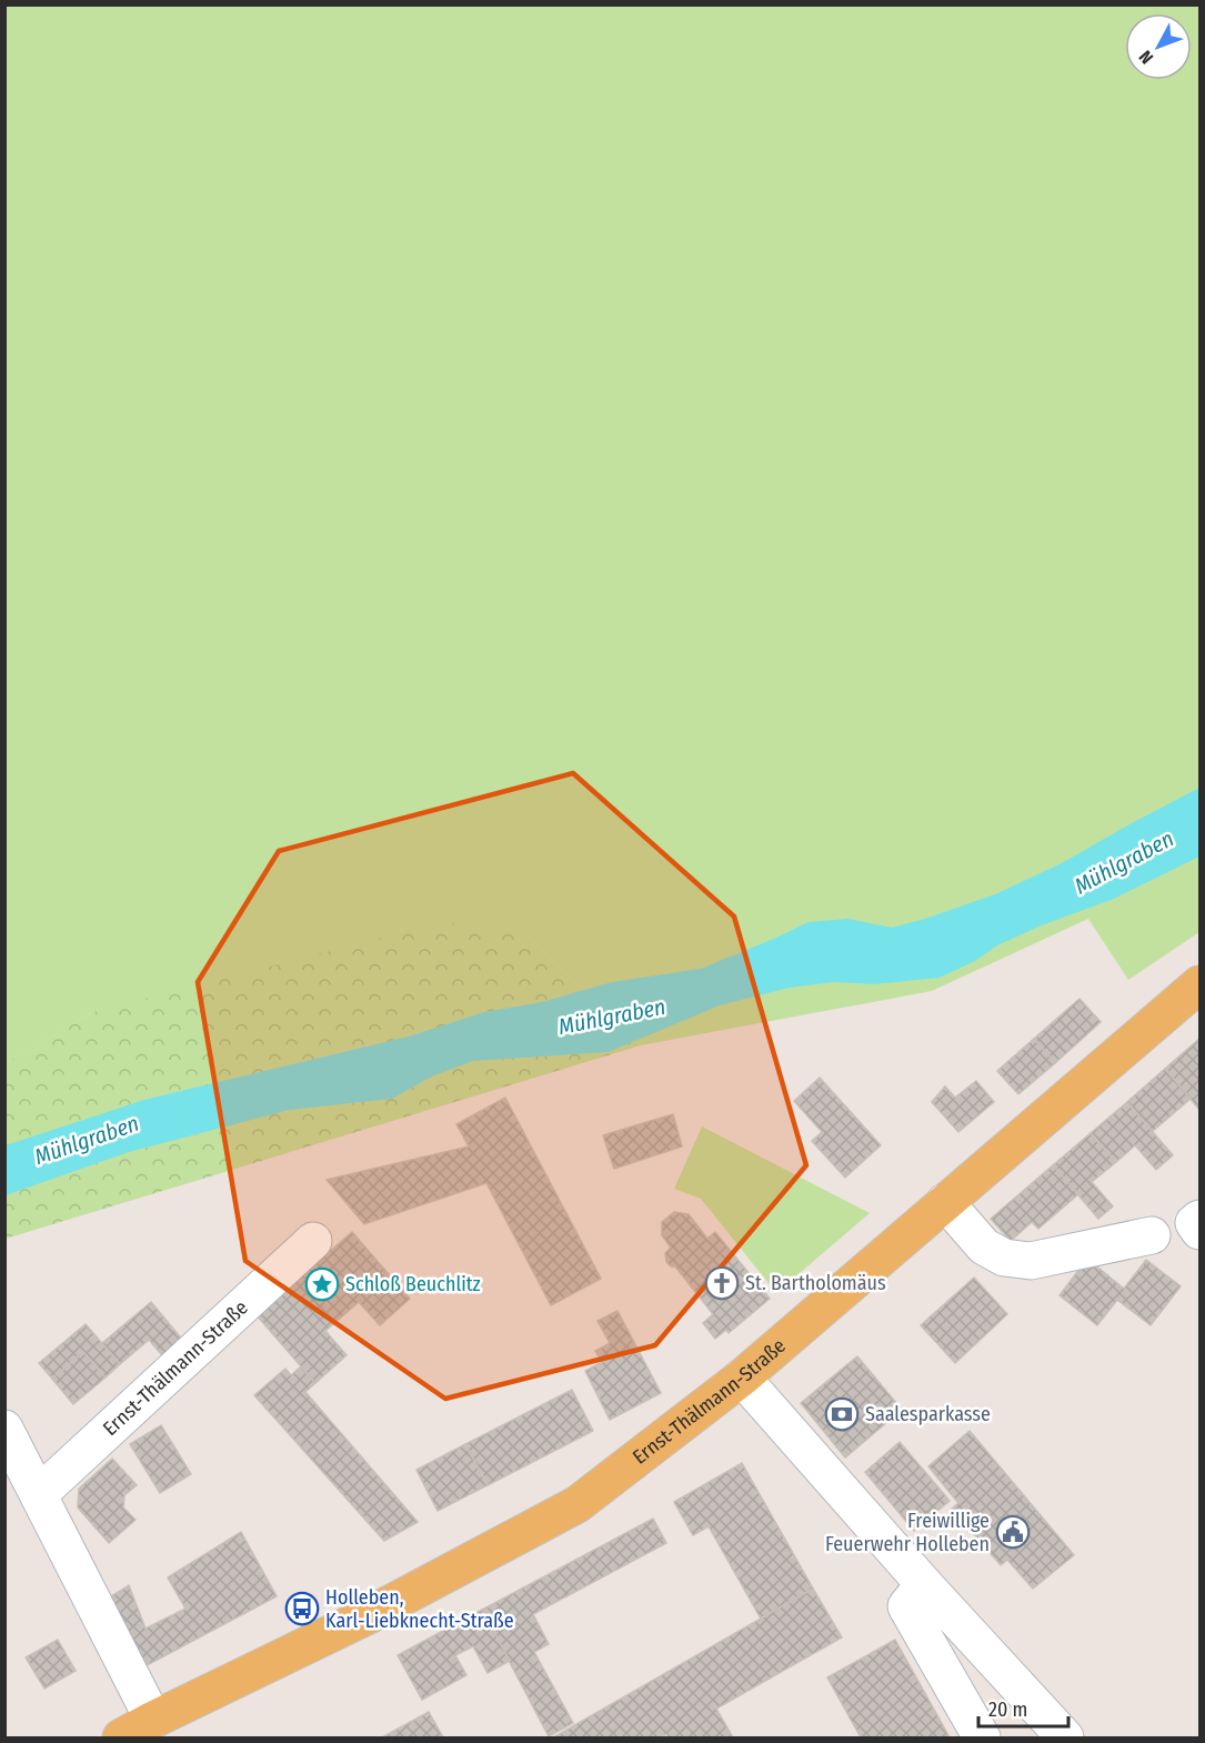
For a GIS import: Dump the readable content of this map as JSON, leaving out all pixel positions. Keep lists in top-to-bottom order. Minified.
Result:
{"streets":{"main road":["Ernst-Thälmann-Straße"]},"water":["Mühlgraben"],"places":{"church":["St. Bartholomäus"],"place":["Schloß Beuchlitz"],"bank":["Saalesparkasse"],"public building":["Freiwillige Feuerwehr Holleben"],"bus stop":["Holleben, Karl-Liebknecht-Straße"]},"scale_bar":"20 m","north":"bottom left"}
